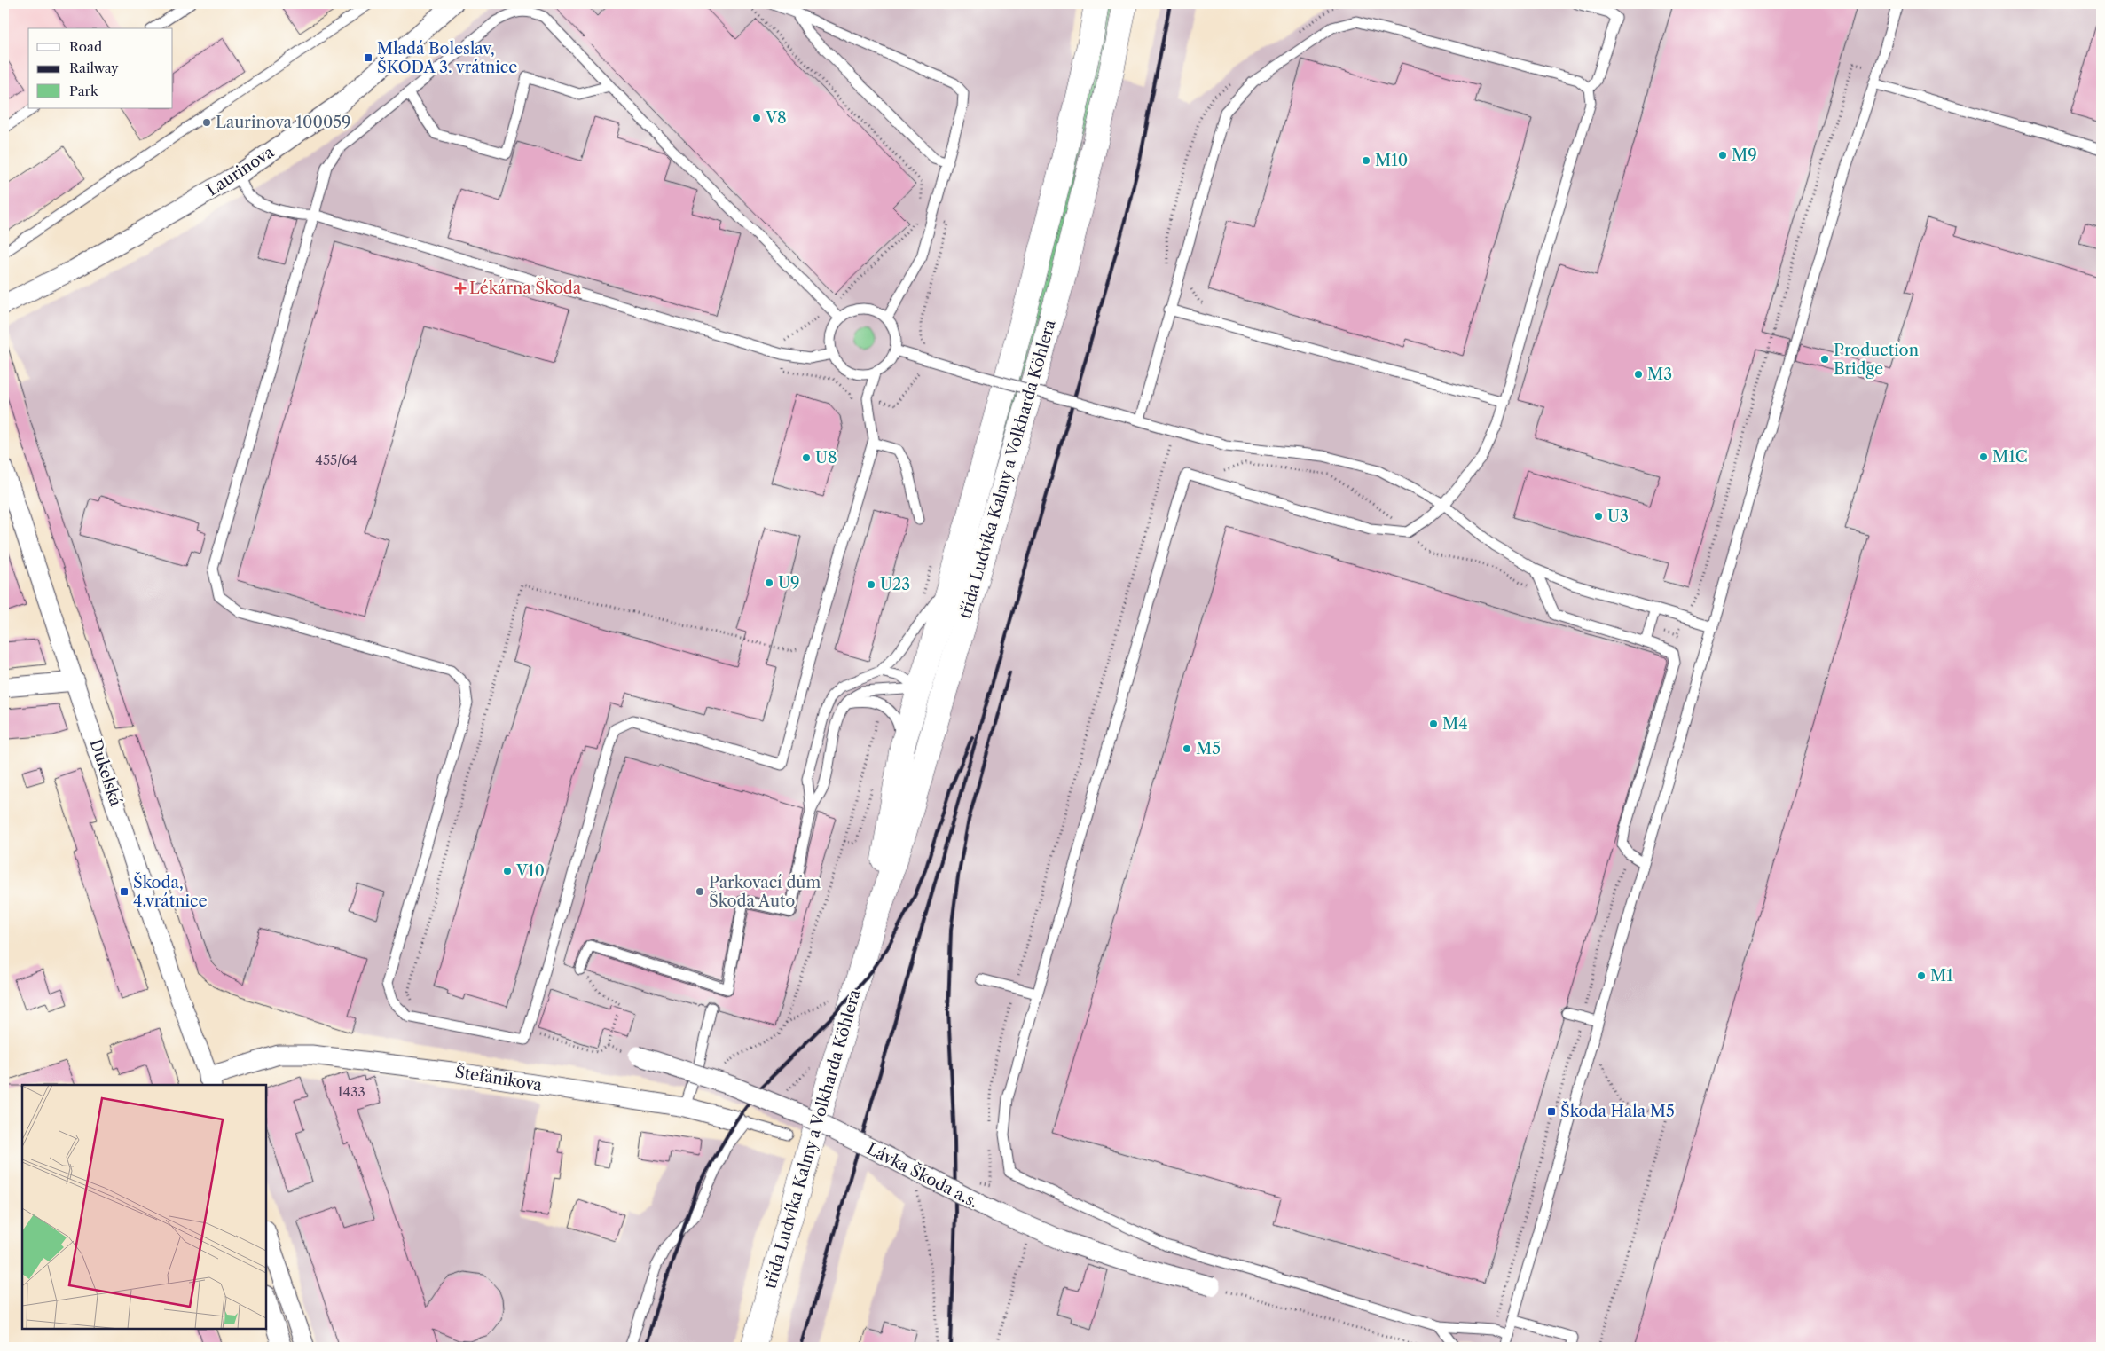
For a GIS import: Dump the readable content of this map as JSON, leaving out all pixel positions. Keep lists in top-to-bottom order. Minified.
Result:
{"streets":{"street":["Laurinova","třída Ludvíka Kalmy a Volkharda Köhlera","Dukelská","Štefánikova","Lávka Škoda a.s."]},"crossings":[["Dukelská","Štefánikova"]],"places":{"transit":["Mladá Boleslav, ŠKODA 3. vrátnice","Škoda, 4.vrátnice","Škoda Hala M5"],"other":["V8","Laurinova 100059","M9","M10","Production Bridge","M3","M1C","U8","U3","U9","U23","M4","M5","V10","Parkovací dům Škoda Auto","M1"],"health":["Lékárna Škoda"]},"house_numbers":["455/64","1433"],"legend":["Road","Railway","Park"]}
